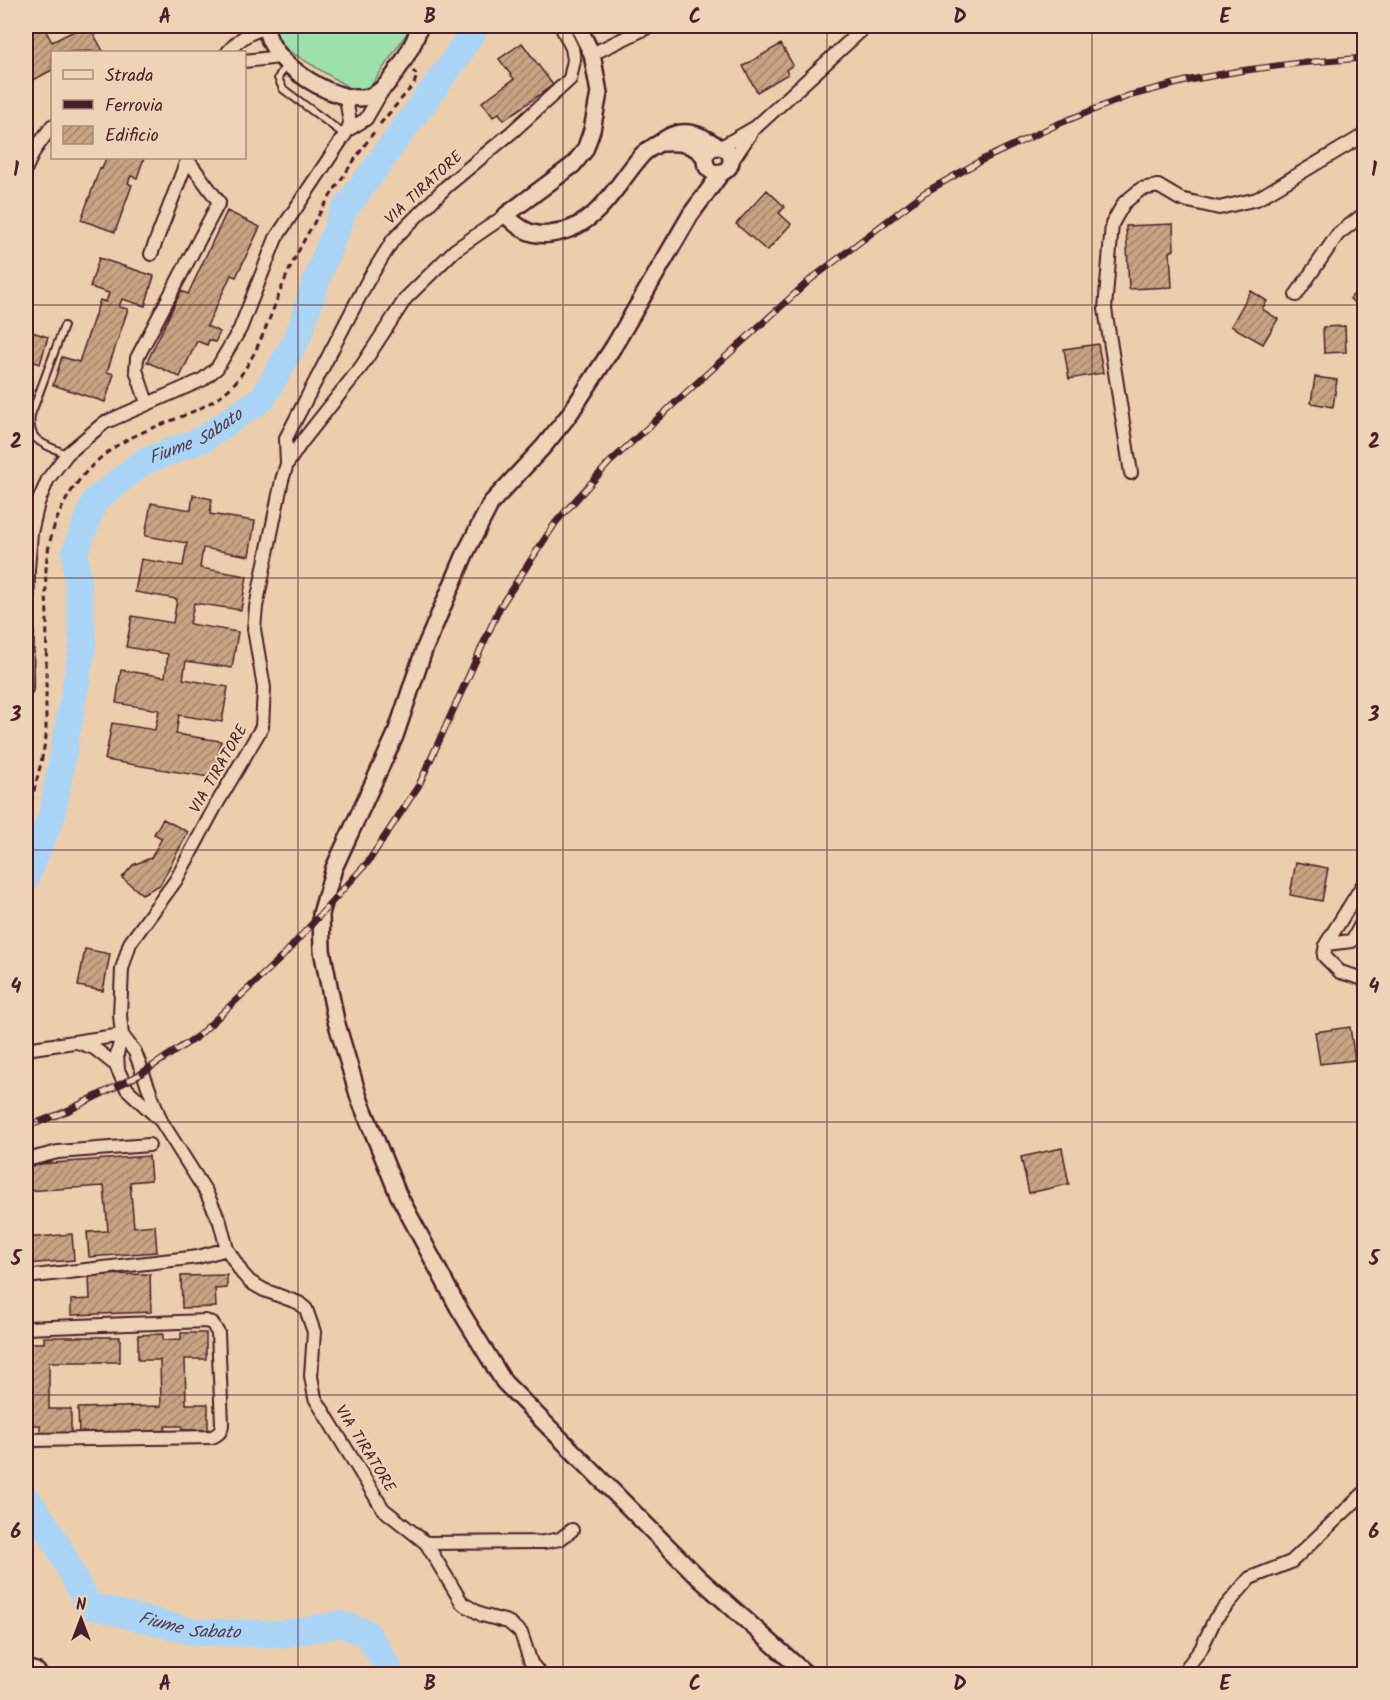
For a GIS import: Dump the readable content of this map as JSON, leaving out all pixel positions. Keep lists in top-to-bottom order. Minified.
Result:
{"streets":{"street":["VIA TIRATORE"]},"water":["Fiume Sabato"],"legend":["Strada","Ferrovia","Edificio"],"north":"top","grid":{"columns":["A","B","C","D","E"],"rows":["1","2","3","4","5","6"]}}
